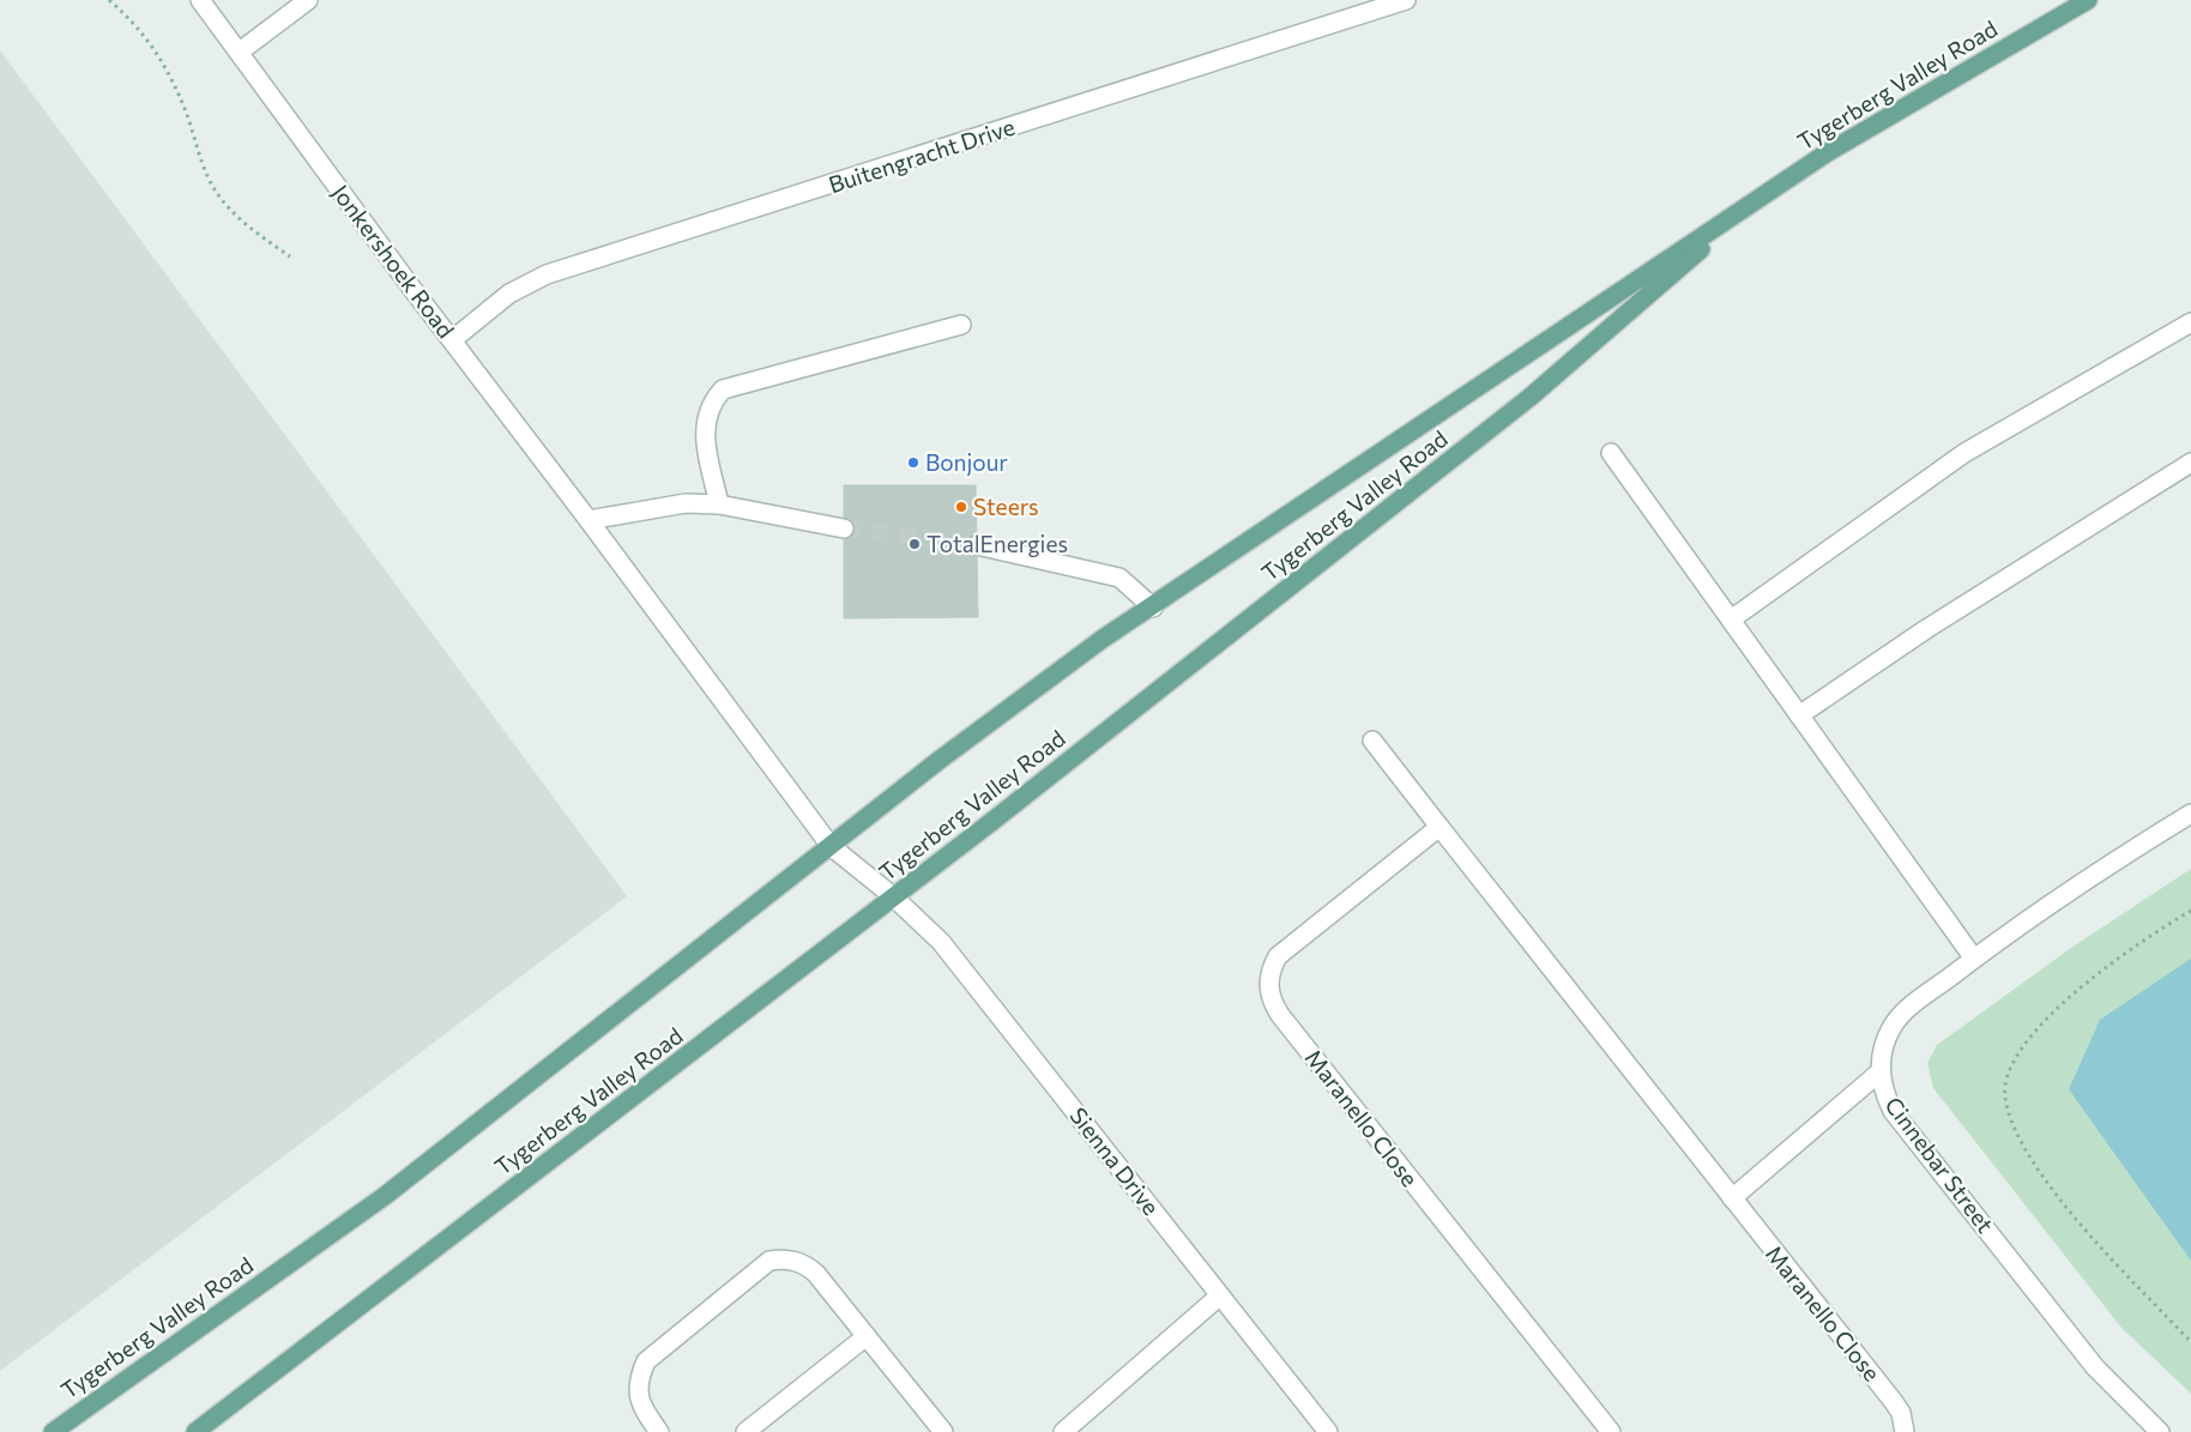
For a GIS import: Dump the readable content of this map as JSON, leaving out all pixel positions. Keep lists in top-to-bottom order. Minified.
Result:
{"streets":{"main road":["Tygerberg Valley Road"],"street":["Buitengracht Drive","Jonkershoek Road","Maranello Close","Sienna Drive","Cinnebar Street"]},"crossings":[["Tygerberg Valley Road","Sienna Drive"],["Buitengracht Drive","Jonkershoek Road"]],"places":["Bonjour","Steers","TotalEnergies"]}
